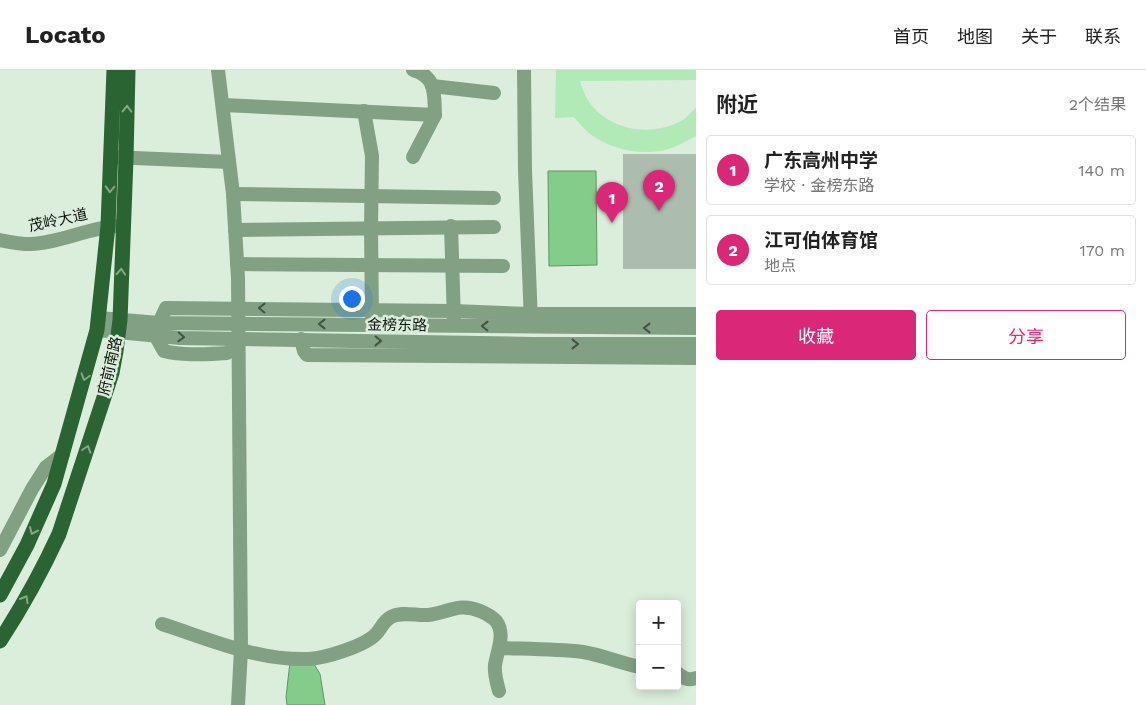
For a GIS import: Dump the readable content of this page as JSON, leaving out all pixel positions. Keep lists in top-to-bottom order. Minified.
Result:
{"streets":{"main road":["府前南路"],"street":["茂岭大道","金榜东路"]},"crossings":[["茂岭大道","府前南路"],["金榜东路","府前南路"]],"page":{"header":"Locato","nav":["首页","地图","关于","联系"],"heading":["附近","2个结果"],"list":[{"mark":"1","name":"广东高州中学","note":"学校 · 金榜东路","value":"140 m"},{"mark":"2","name":"江可伯体育馆","note":"地点","value":"170 m"}],"pins":["2","1"],"buttons":["收藏","分享"],"map_buttons":["+","−"]}}
